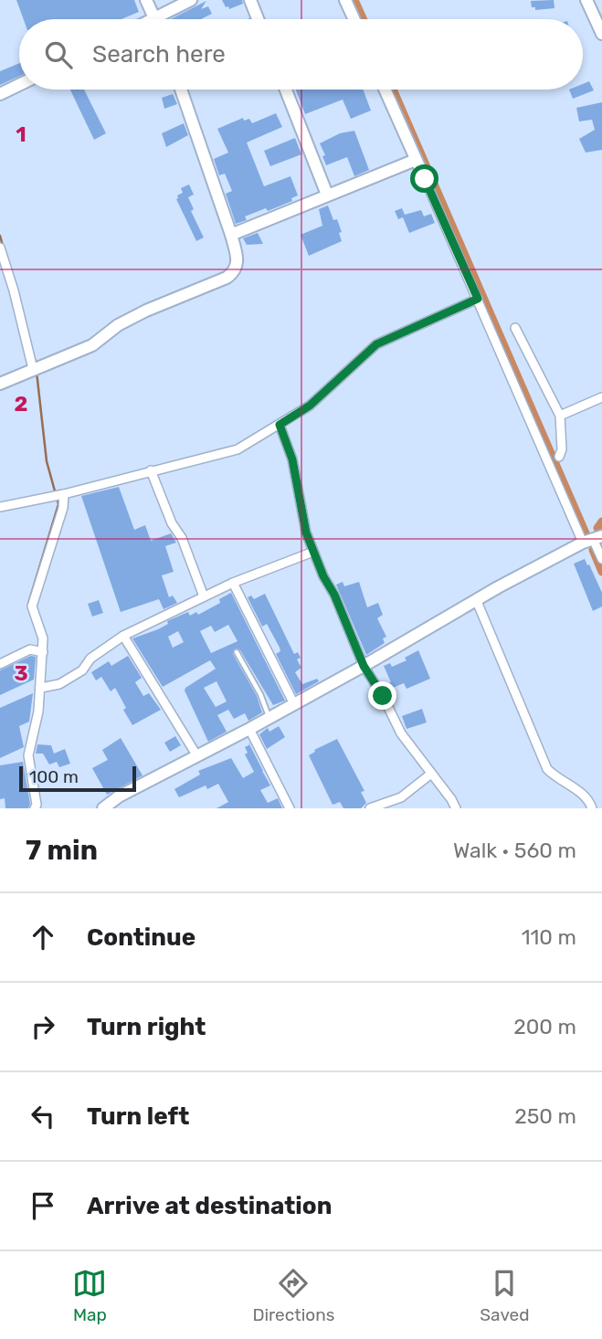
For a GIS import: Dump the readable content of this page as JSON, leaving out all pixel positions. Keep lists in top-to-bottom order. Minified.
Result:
{"scale_bar":"100 m","page":{"search":"Search here","scale":"100 m","heading":["7 min","Walk · 560 m"],"list":[["Continue","110 m"],["Turn right","200 m"],["Turn left","250 m"],"Arrive at destination"],"nav":["Map","Directions","Saved"]},"grid":{"rows":["1","2","3"]}}
